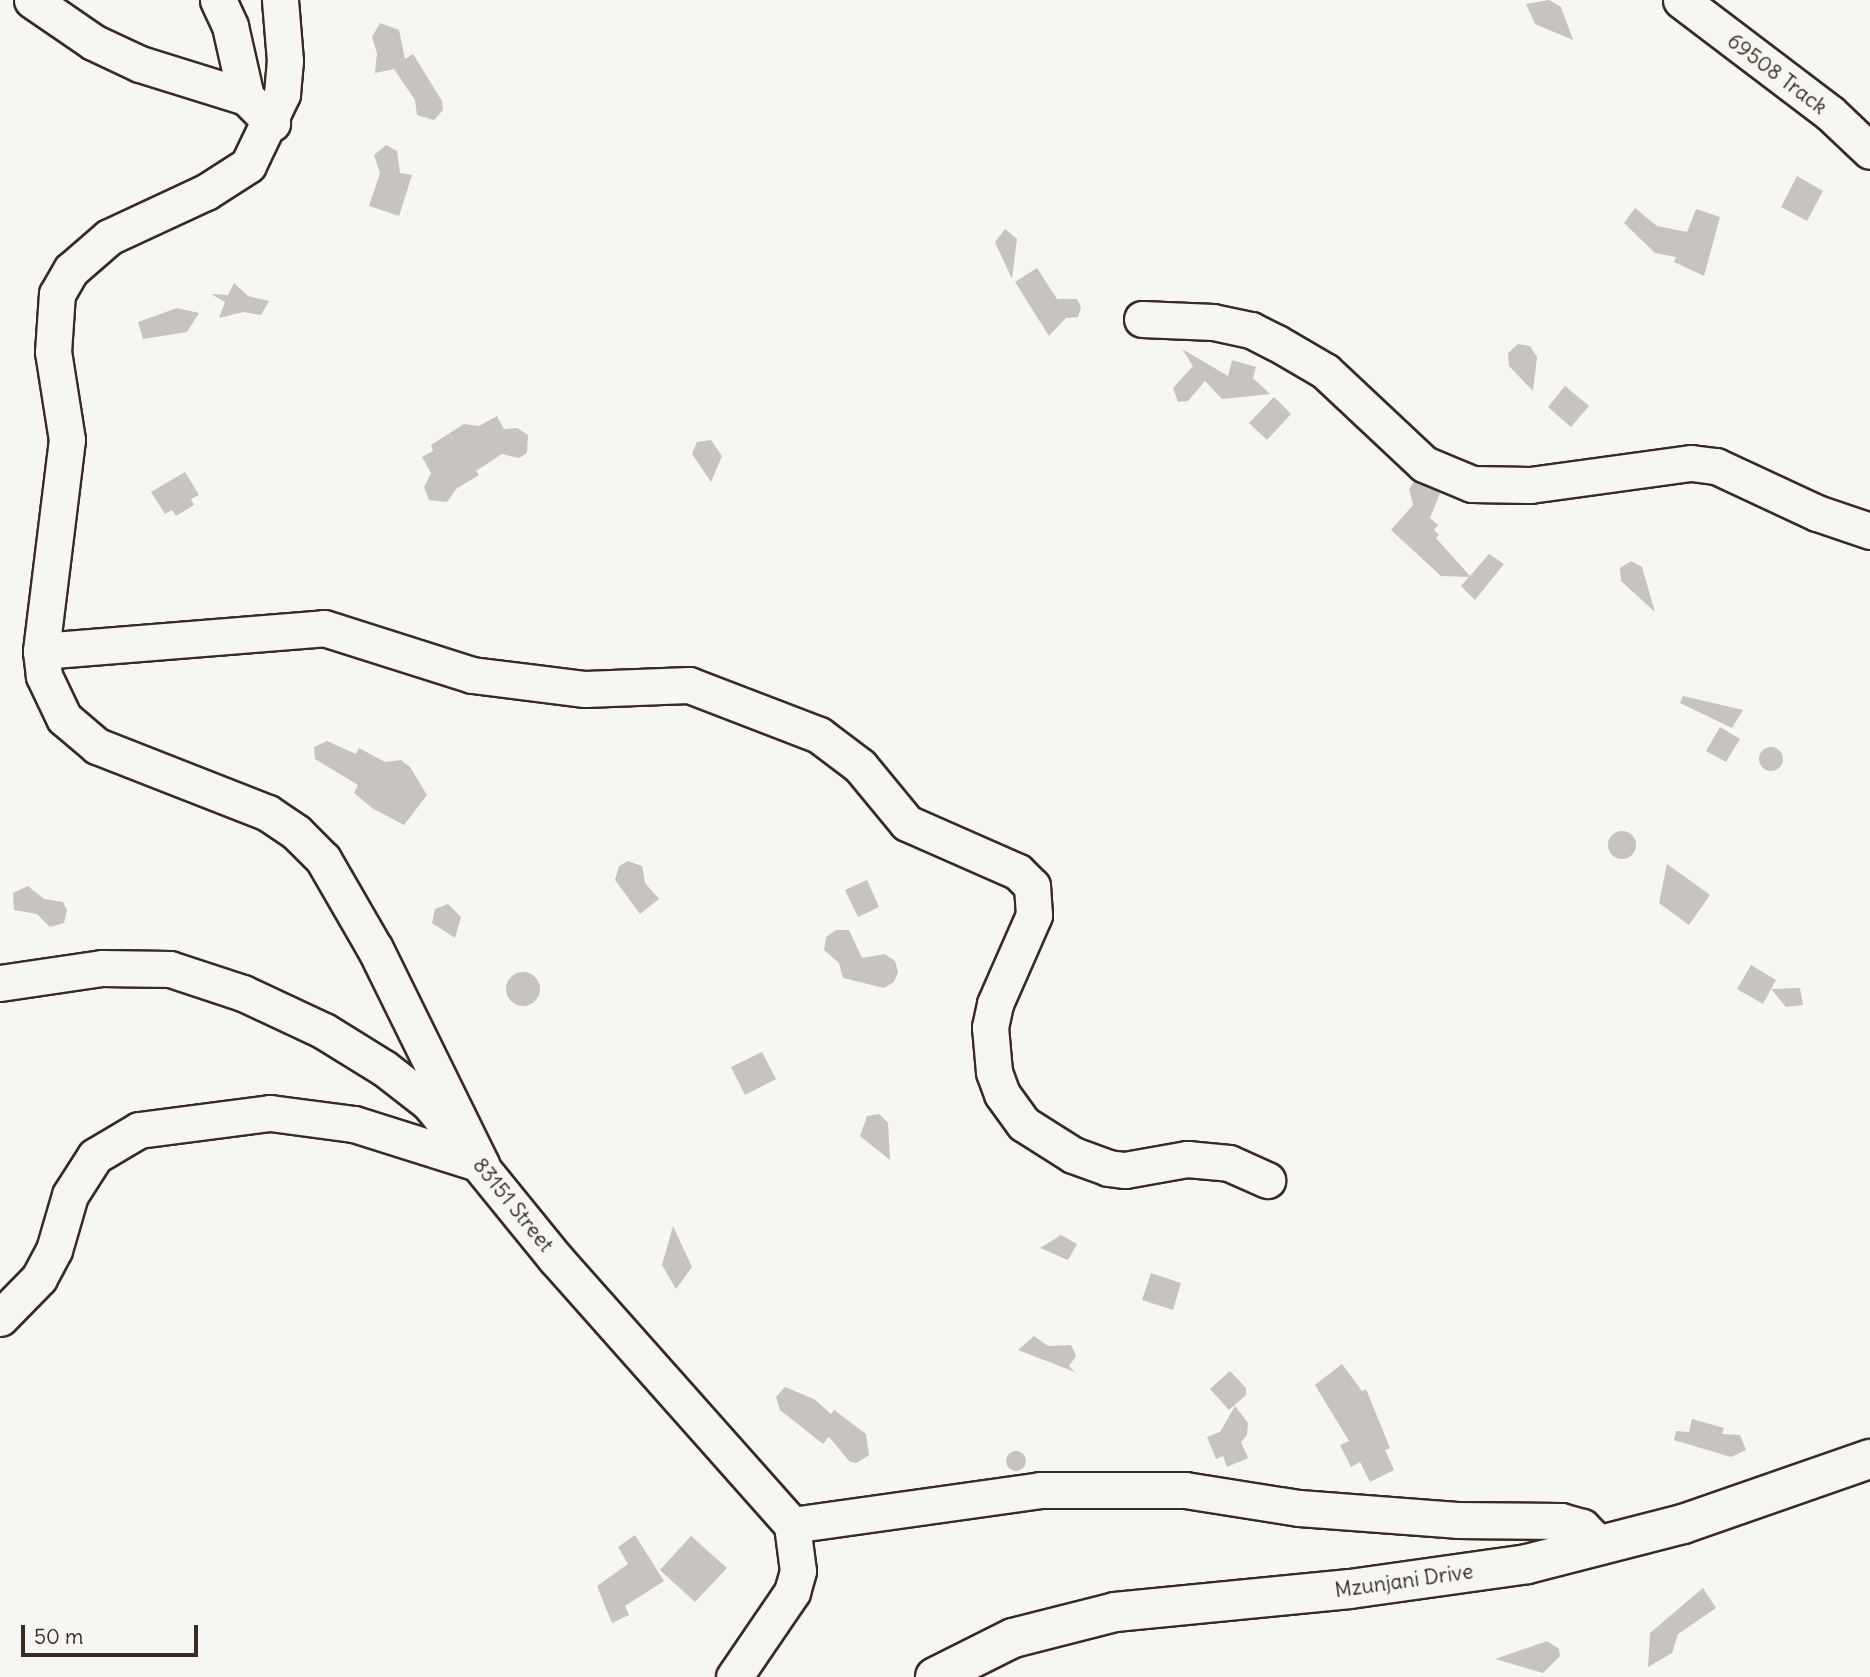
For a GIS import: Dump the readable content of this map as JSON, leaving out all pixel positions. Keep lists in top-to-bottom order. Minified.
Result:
{"streets":{"main road":["Mzunjani Drive"],"street":["69508 Track","83151 Street"]},"scale_bar":"50 m"}
